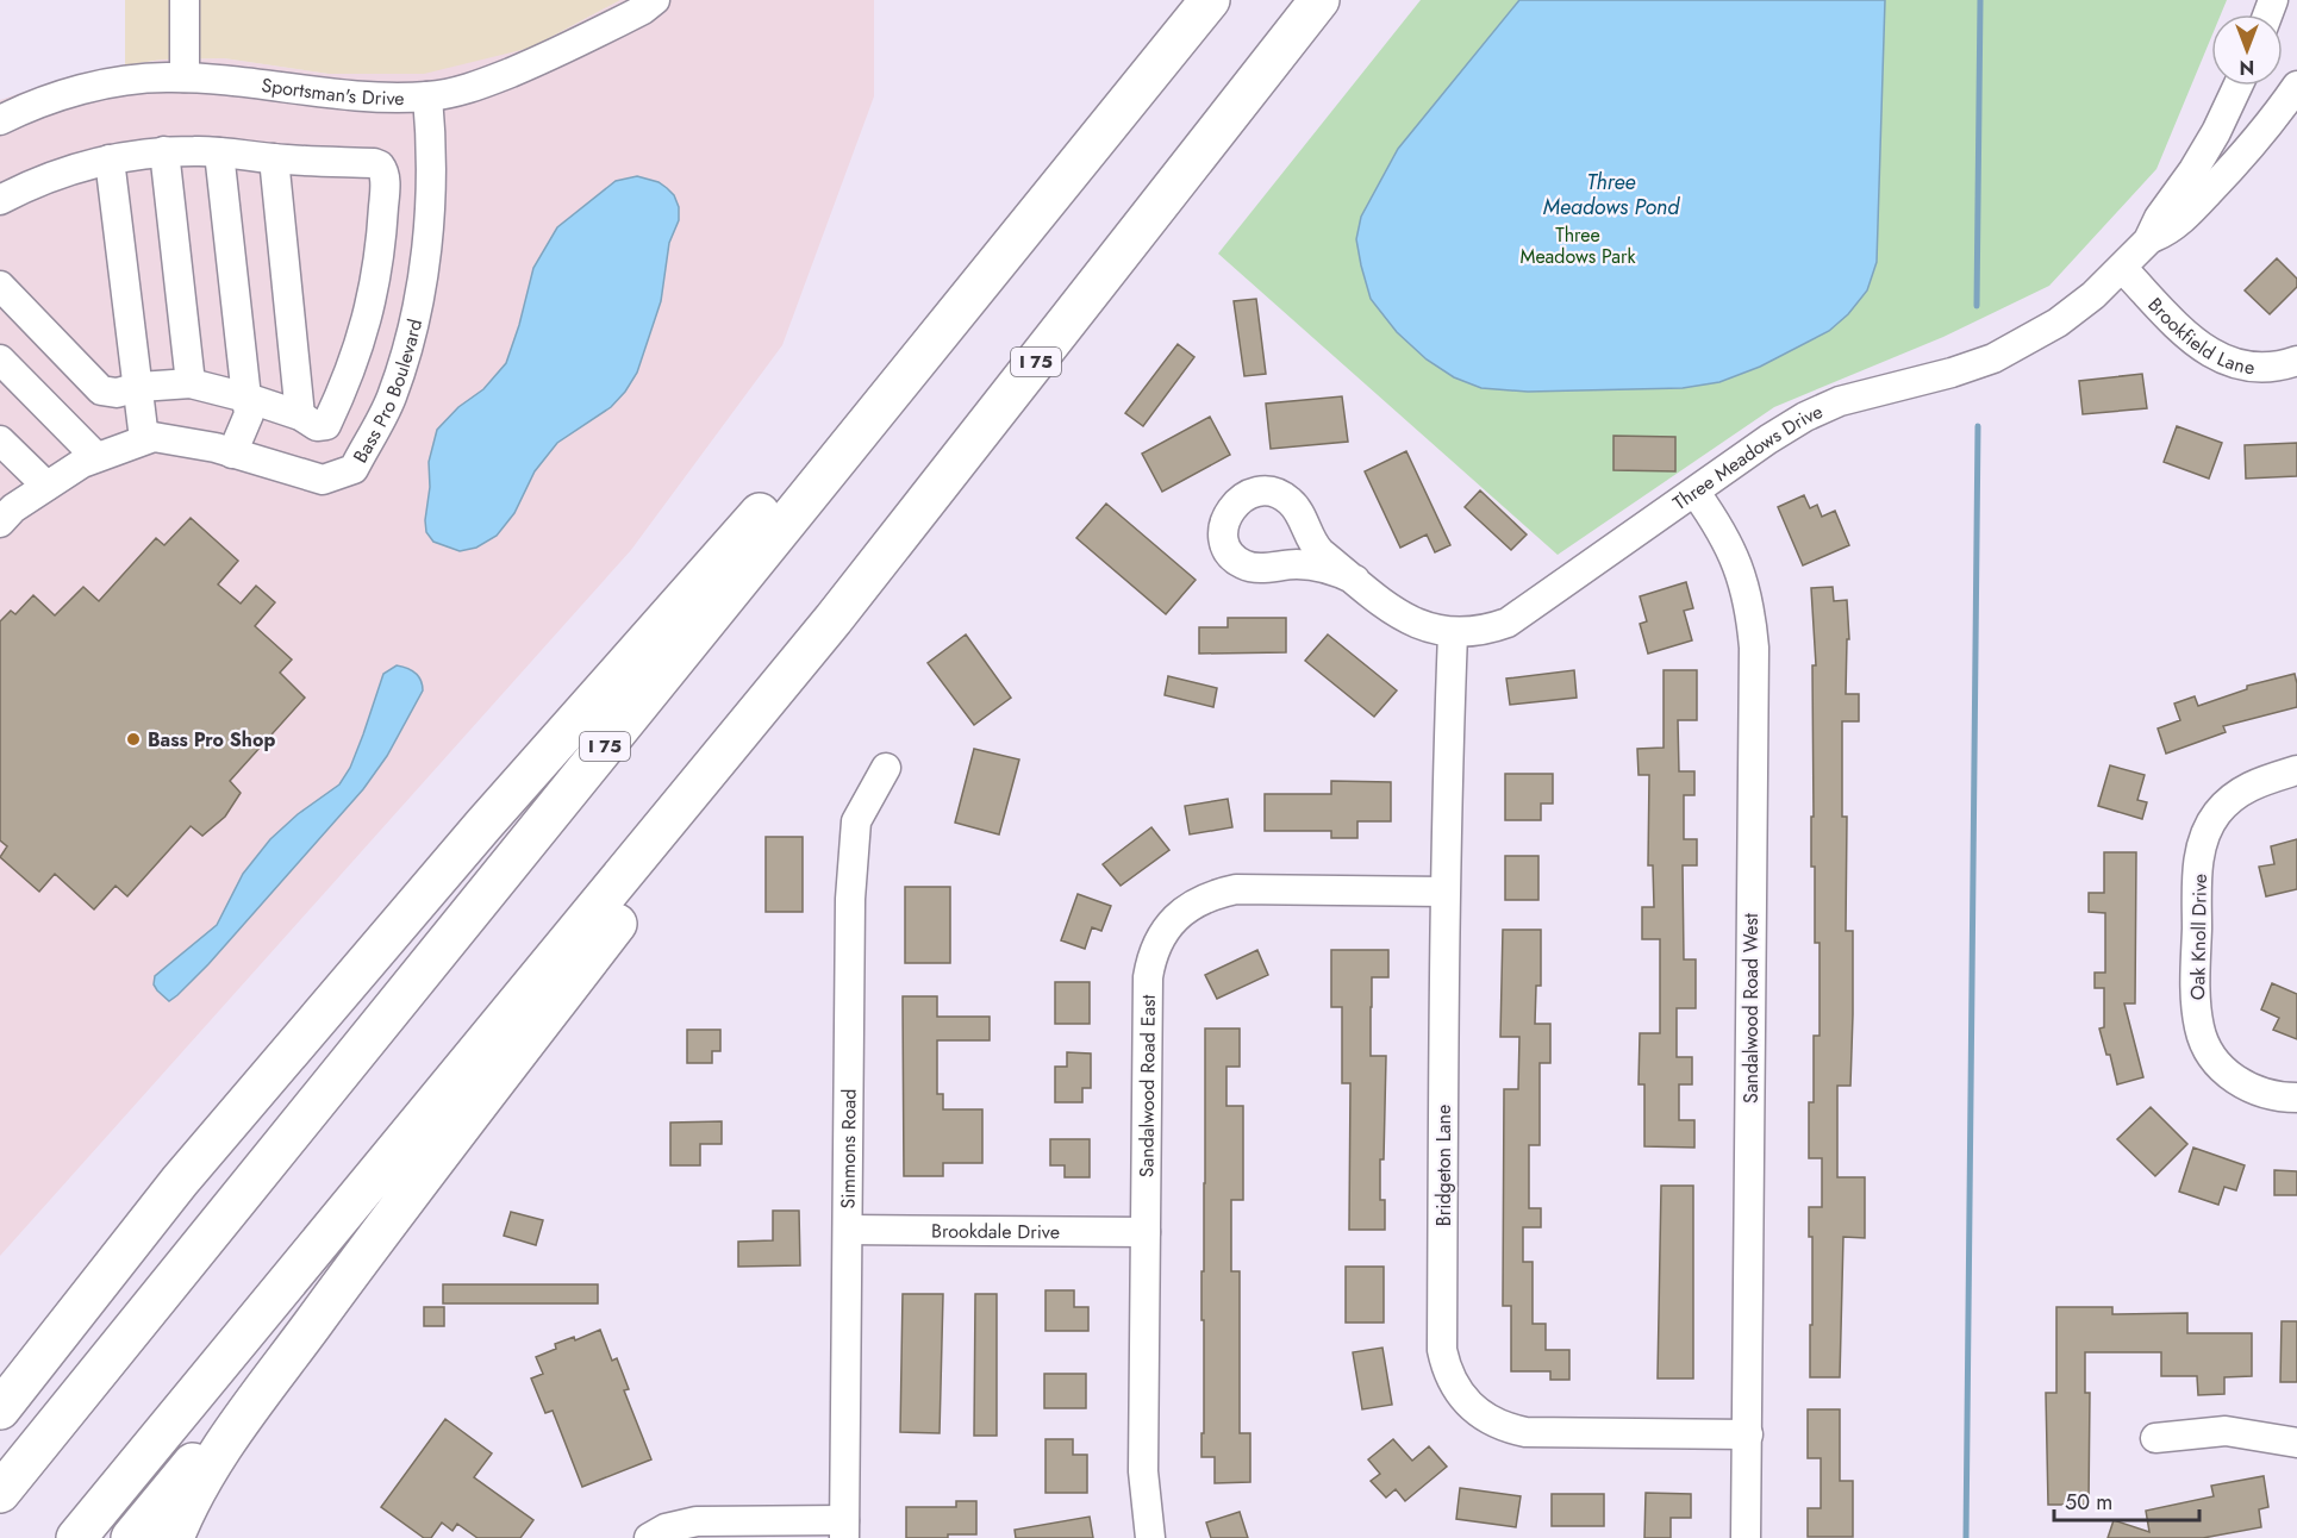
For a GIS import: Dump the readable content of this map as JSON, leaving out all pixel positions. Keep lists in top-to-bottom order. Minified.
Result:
{"streets":{"highway":["I 75"],"street":["Sportsman's Drive","Brookfield Lane","Bass Pro Boulevard","Three Meadows Drive","Oak Knoll Drive","Sandalwood Road West","Sandalwood Road East","Simmons Road","Bridgeton Lane","Brookdale Drive"]},"crossings":[["Sportsman's Drive","Bass Pro Boulevard"],["Brookfield Lane","Three Meadows Drive"],["Three Meadows Drive","Sandalwood Road West"],["Three Meadows Drive","Bridgeton Lane"],["Sandalwood Road West","Bridgeton Lane"],["Sandalwood Road East","Bridgeton Lane"],["Sandalwood Road East","Brookdale Drive"],["Simmons Road","Brookdale Drive"]],"water":["Three Meadows Pond"],"parks":["Three Meadows Park"],"places":["Bass Pro Shop"],"scale_bar":"50 m","north":"bottom"}
